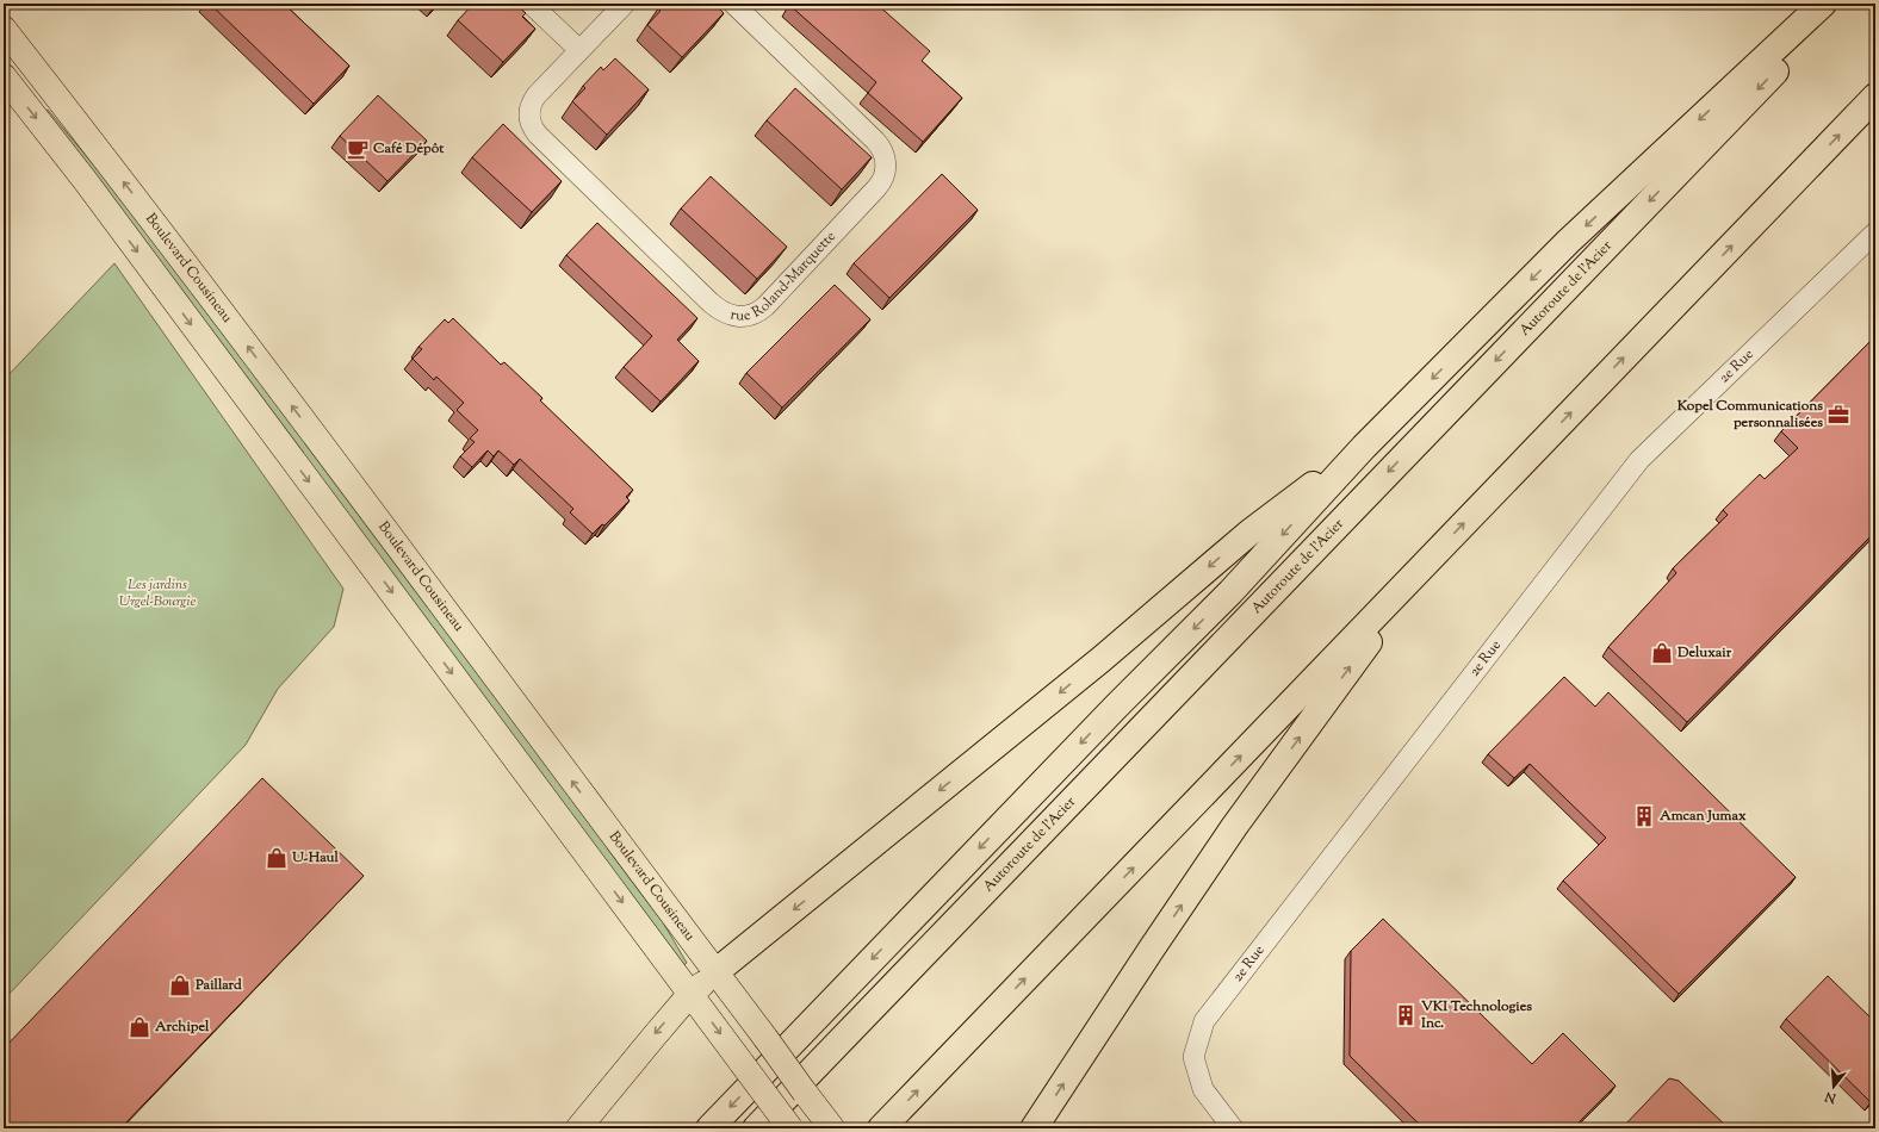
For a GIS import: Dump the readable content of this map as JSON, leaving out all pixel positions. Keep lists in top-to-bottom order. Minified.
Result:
{"streets":{"highway":["Autoroute de l'Acier"],"main road":["Boulevard Cousineau"],"street":["rue Roland-Marquette","2e Rue"]},"parks":["Les jardins Urgel-Bourgie"],"places":{"cafe":["Café Dépôt"],"office":["Kopel Communications personnalisées"],"shop":["Deluxair","U-Haul","Paillard","Archipel"],"building":["Amcan Jumax","VKI Technologies Inc."]},"north":"bottom"}
